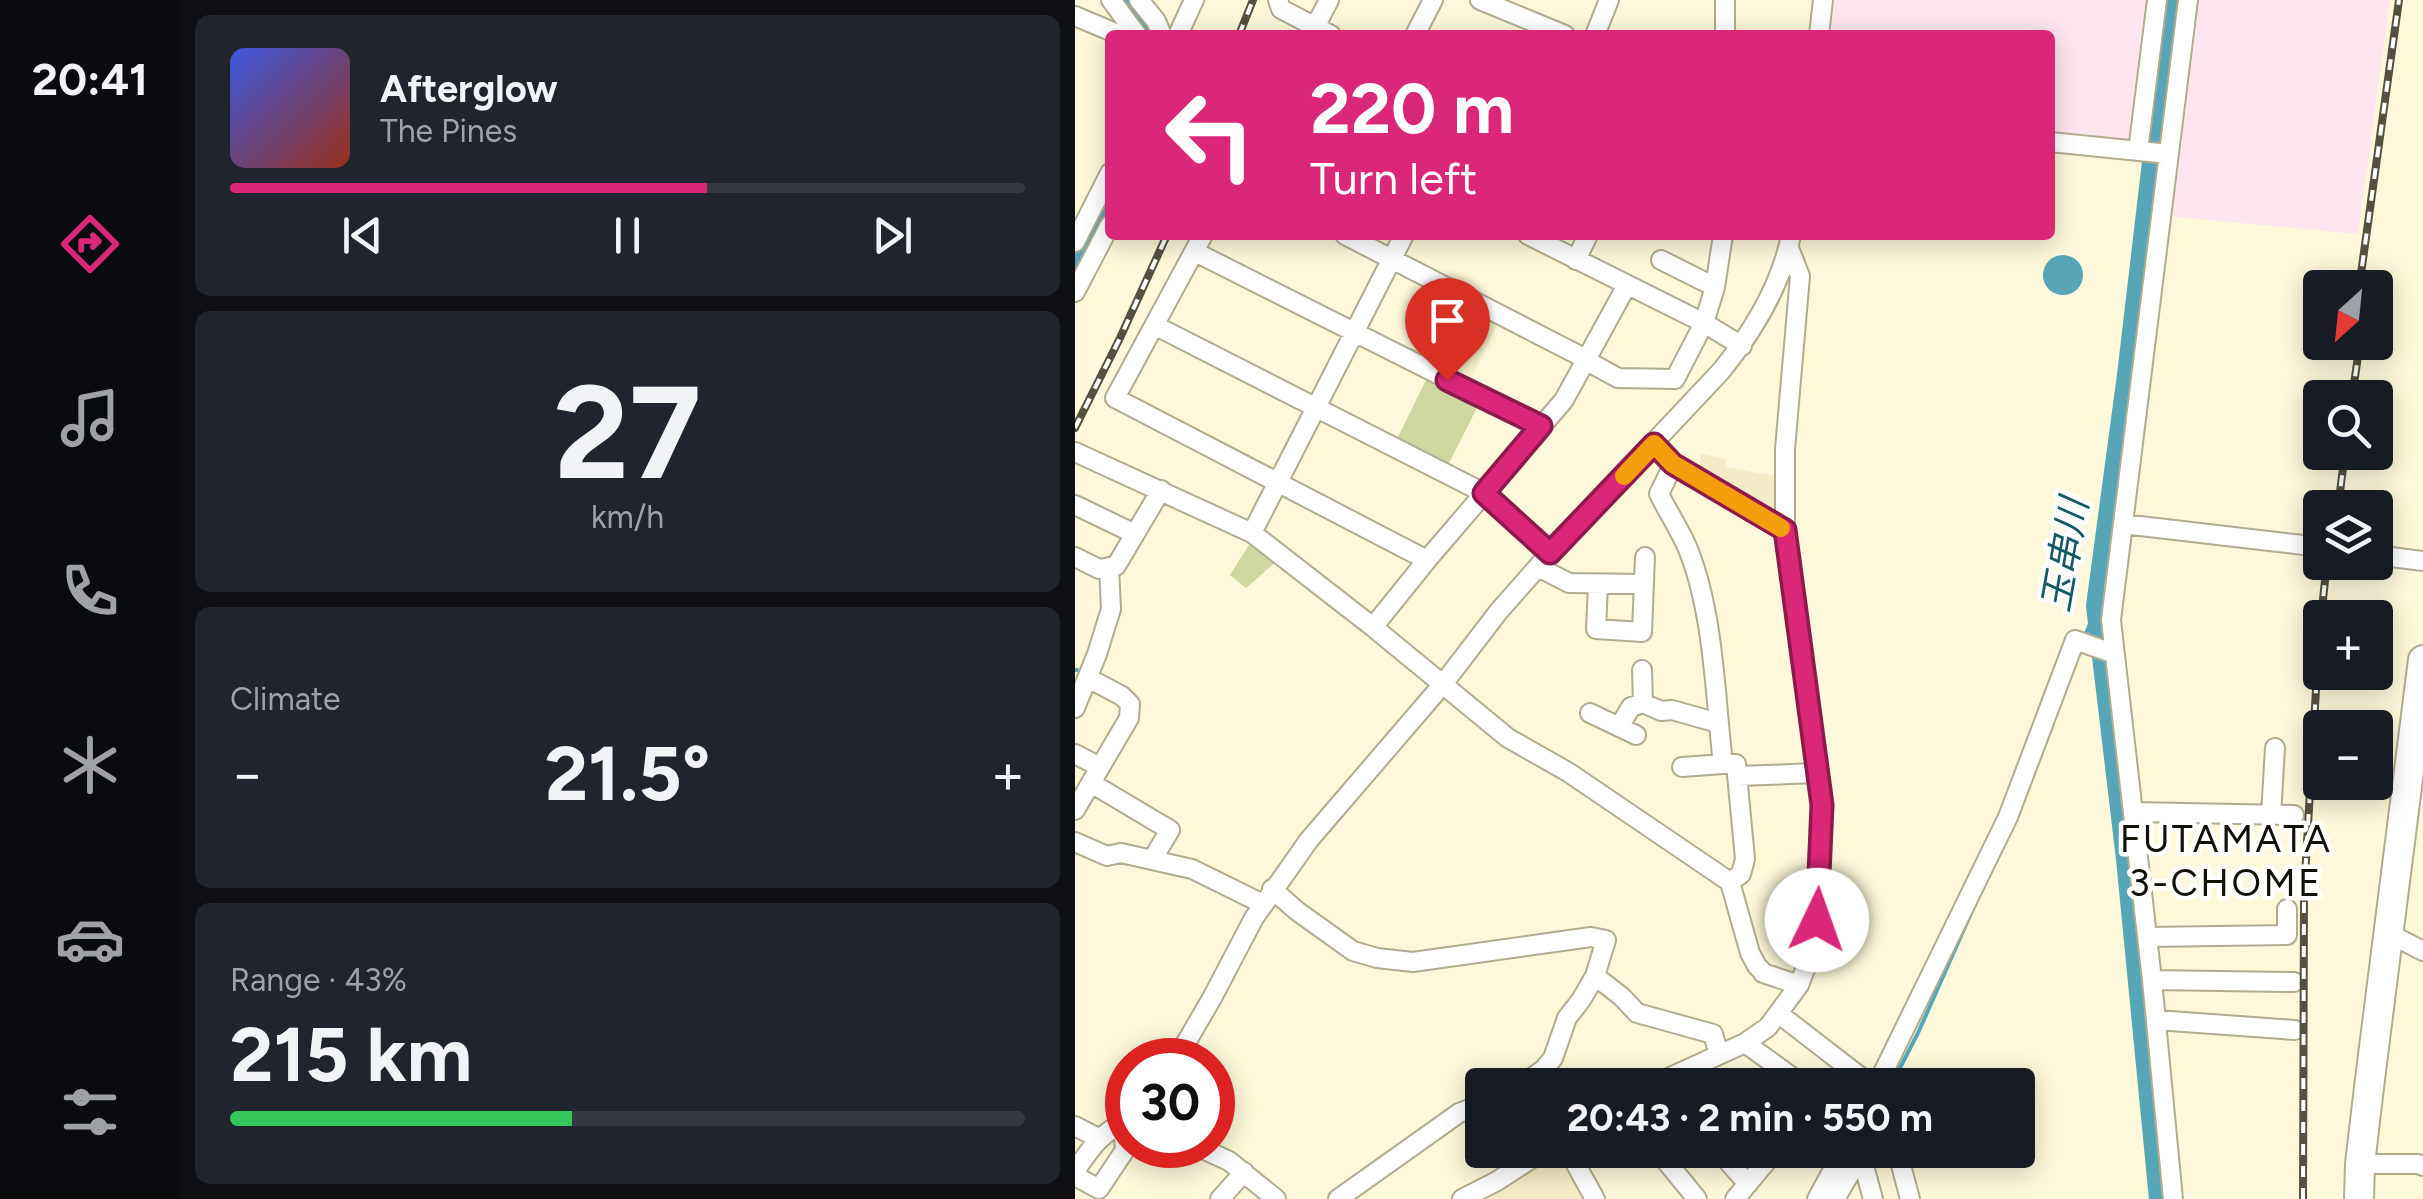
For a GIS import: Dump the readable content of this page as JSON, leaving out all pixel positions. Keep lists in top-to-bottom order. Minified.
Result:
{"districts":["FUTAMATA 3-CHOME"],"water":["玉串川"],"north":"bottom left","page":{"tabs":"20:41","turn":["220 m","Turn left"],"song":["Afterglow","The Pines"],"map_buttons":["+","−"],"tile":[["27","km/h"],"Climate",["Range · 43%","215 km"]],"heat":["−","21.5°","+"],"limit":"30","trip":"20:43 · 2 min · 550 m"}}
